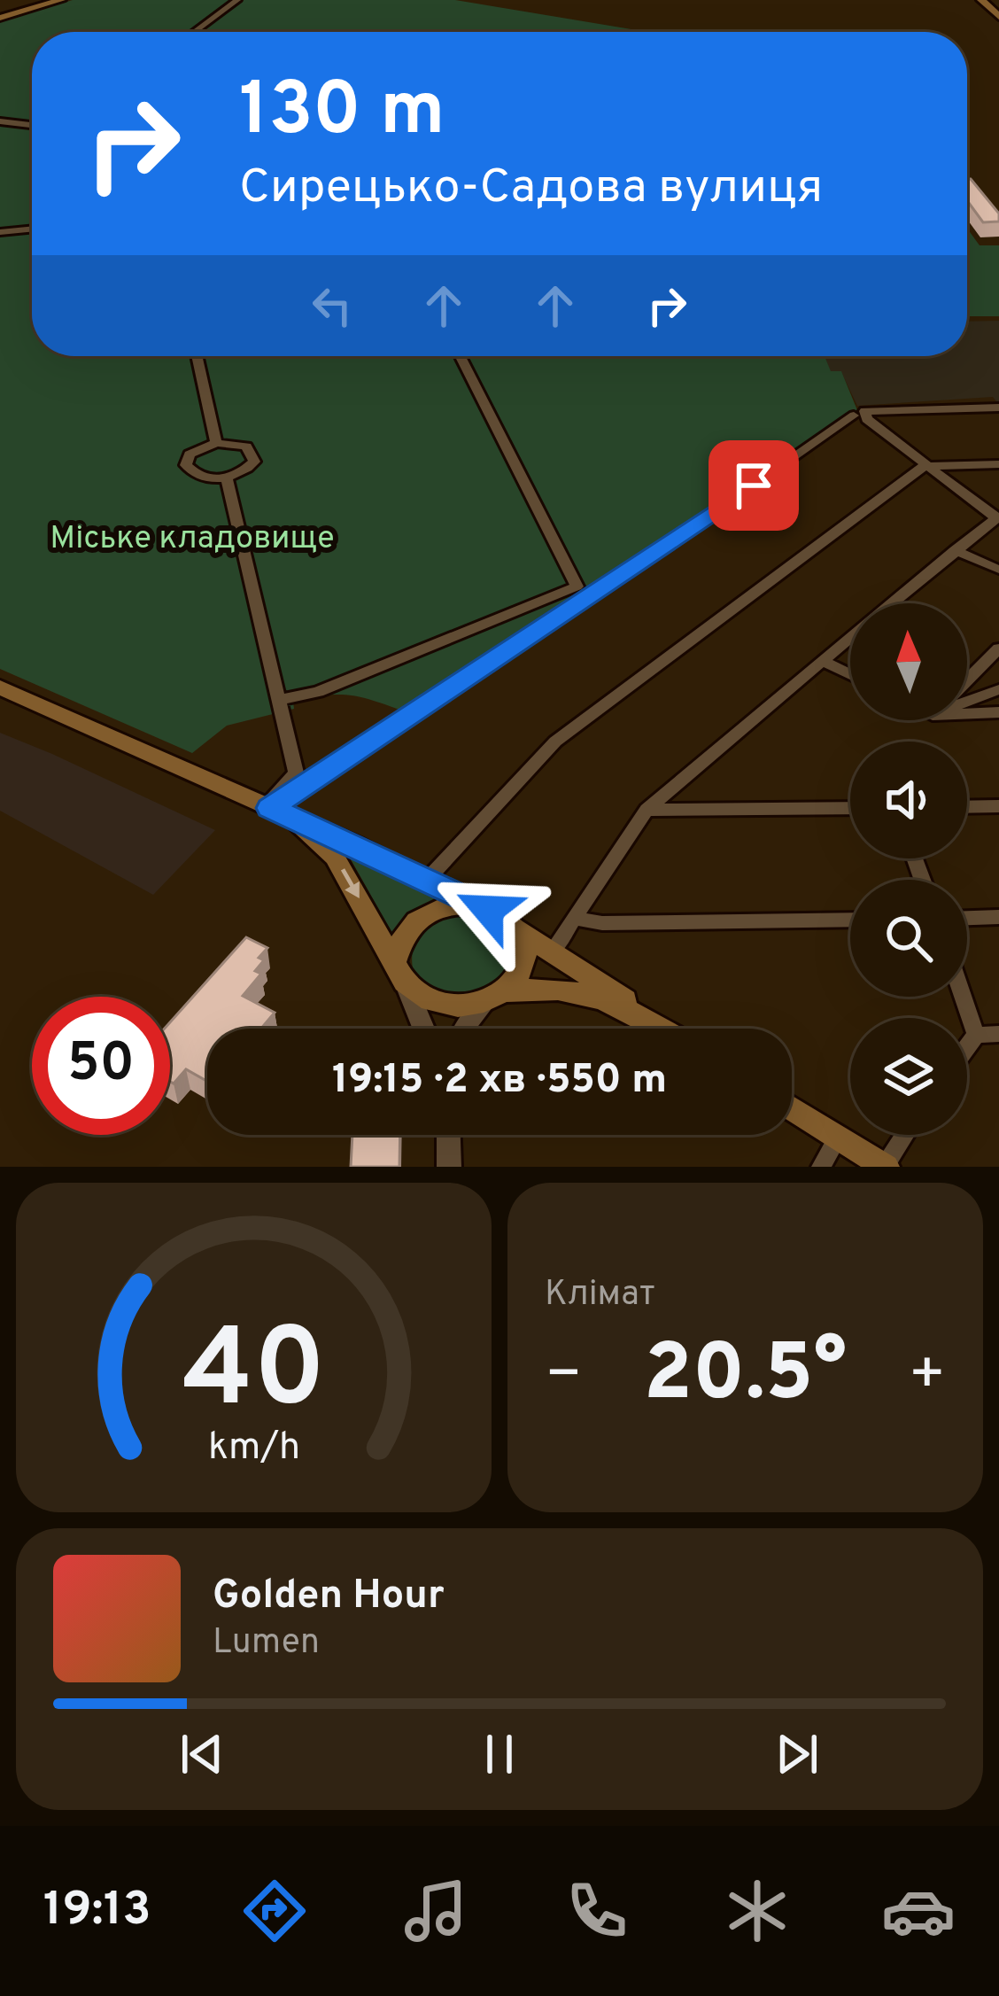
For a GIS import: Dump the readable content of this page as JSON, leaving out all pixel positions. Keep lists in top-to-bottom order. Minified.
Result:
{"parks":["Міське кладовище"],"north":"top","page":{"turn":["130 m","Сирецько-Садова вулиця"],"limit":"50","trip":"19:15 · 2 хв · 550 m","tile":"Клімат","heat":["−","20.5°","+"],"song":["Golden Hour","Lumen"],"tabs":"19:13","gauge":["40","km/h"]}}
